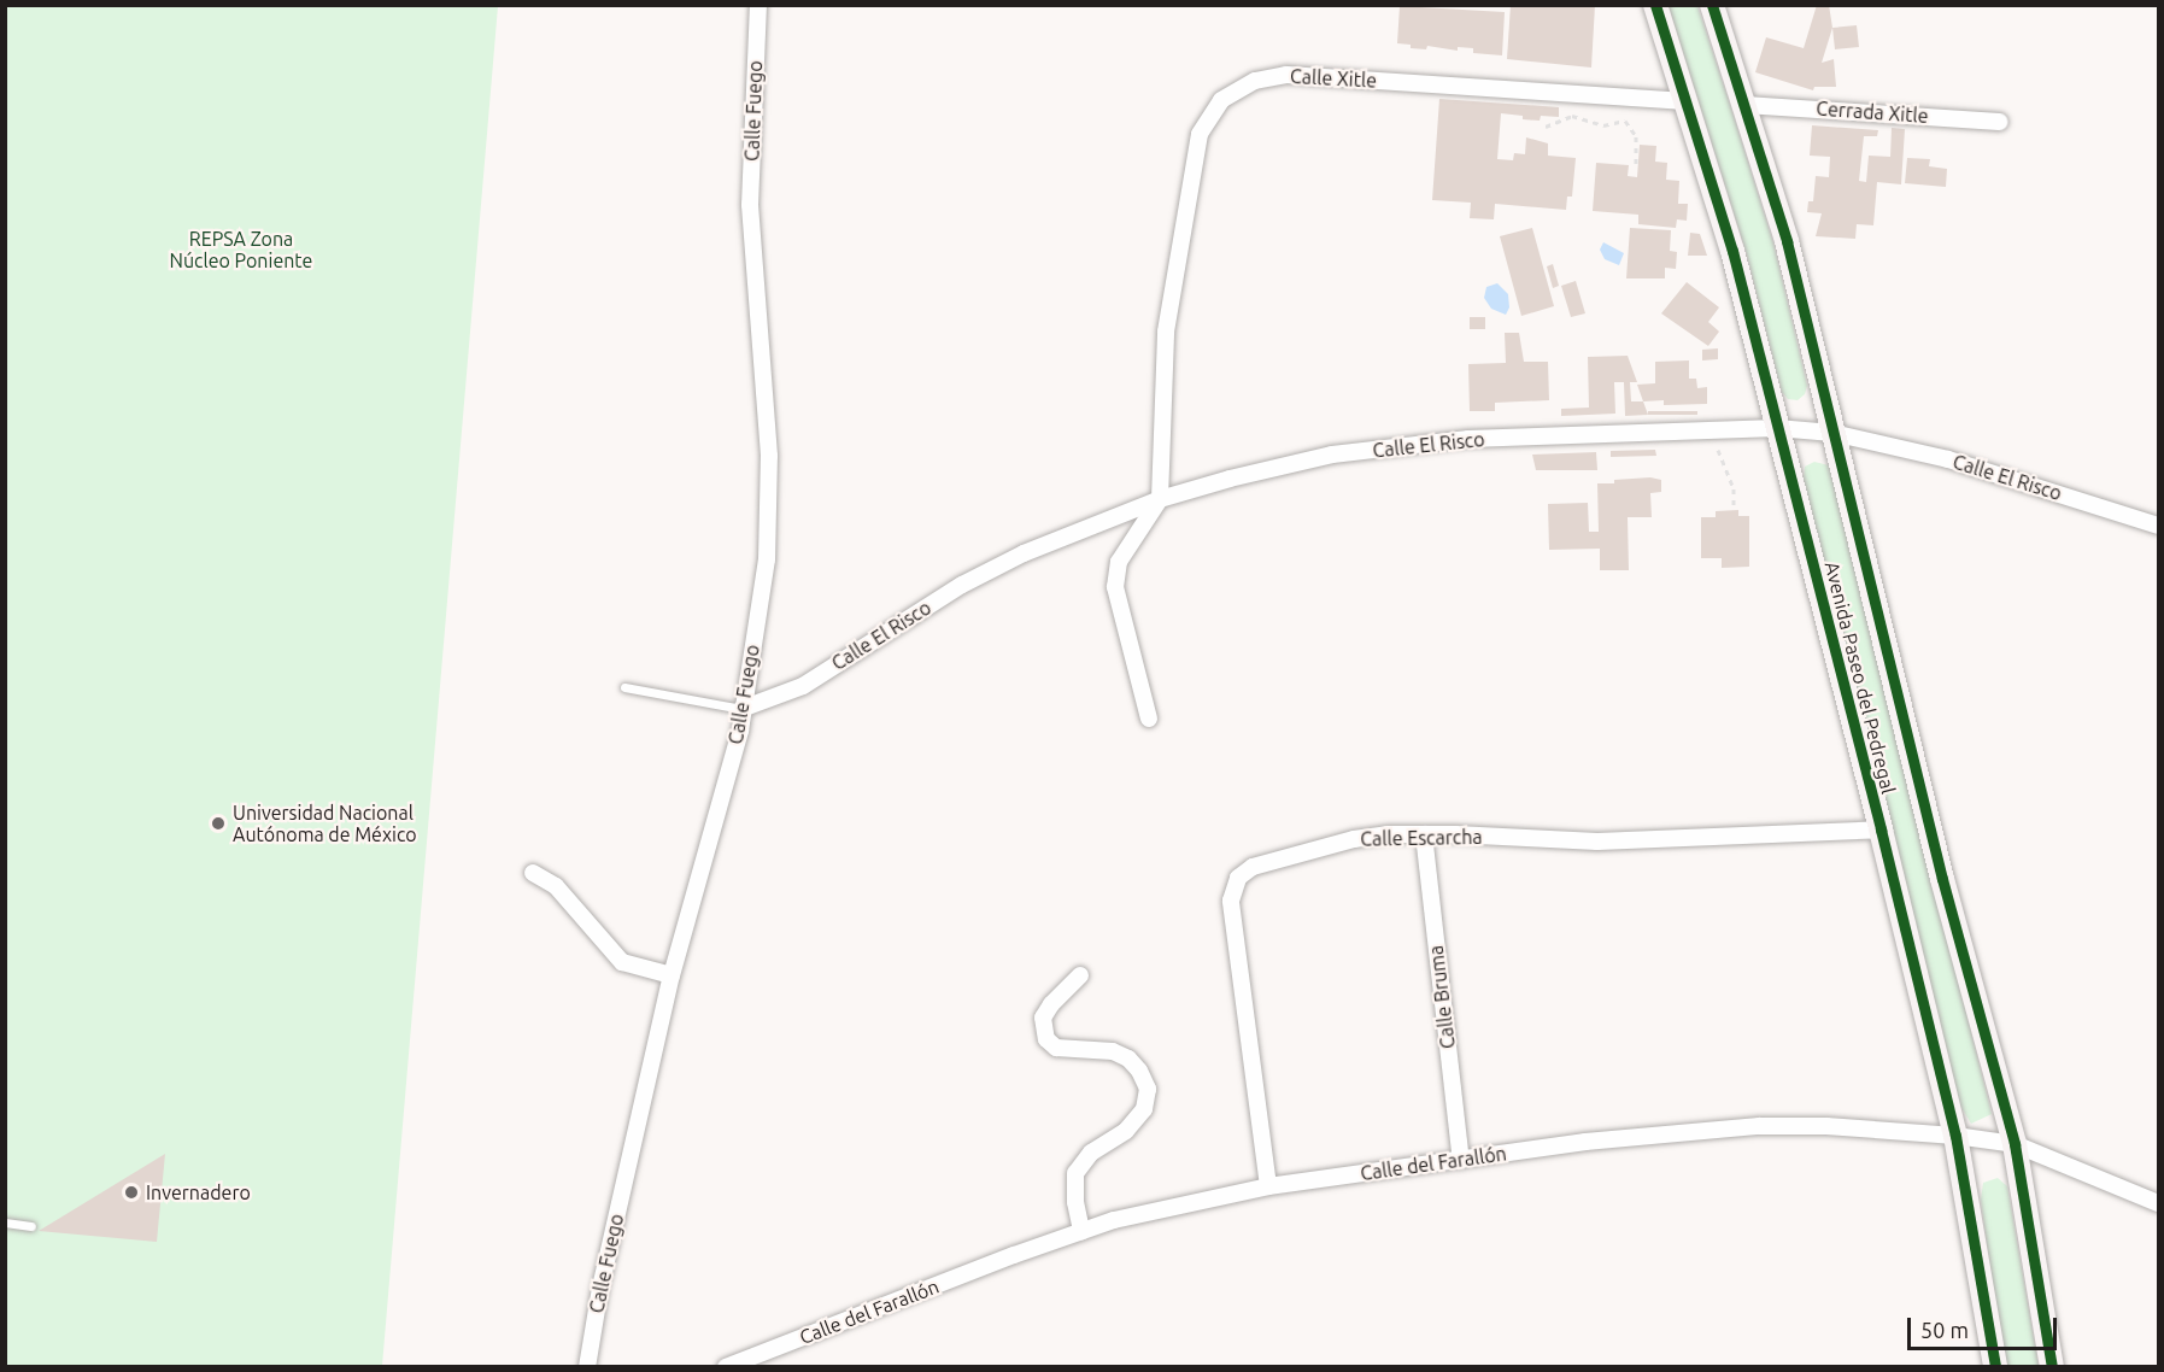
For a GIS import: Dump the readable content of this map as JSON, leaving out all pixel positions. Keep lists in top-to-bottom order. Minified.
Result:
{"streets":{"main road":["Avenida Paseo del Pedregal"],"street":["Calle Xitle","Calle Fuego","Cerrada Xitle","Calle El Risco","Calle Escarcha","Calle Bruma","Calle del Farallón"]},"crossings":[["Calle Xitle","Calle El Risco"],["Calle Xitle","Avenida Paseo del Pedregal"],["Calle Fuego","Calle El Risco"],["Cerrada Xitle","Avenida Paseo del Pedregal"],["Calle El Risco","Avenida Paseo del Pedregal"],["Avenida Paseo del Pedregal","Calle Escarcha"],["Avenida Paseo del Pedregal","Calle del Farallón"],["Calle Escarcha","Calle Bruma"],["Calle Escarcha","Calle del Farallón"],["Calle Bruma","Calle del Farallón"]],"parks":["REPSA Zona Núcleo Poniente"],"places":["Universidad Nacional Autónoma de México","Invernadero"],"scale_bar":"50 m"}
